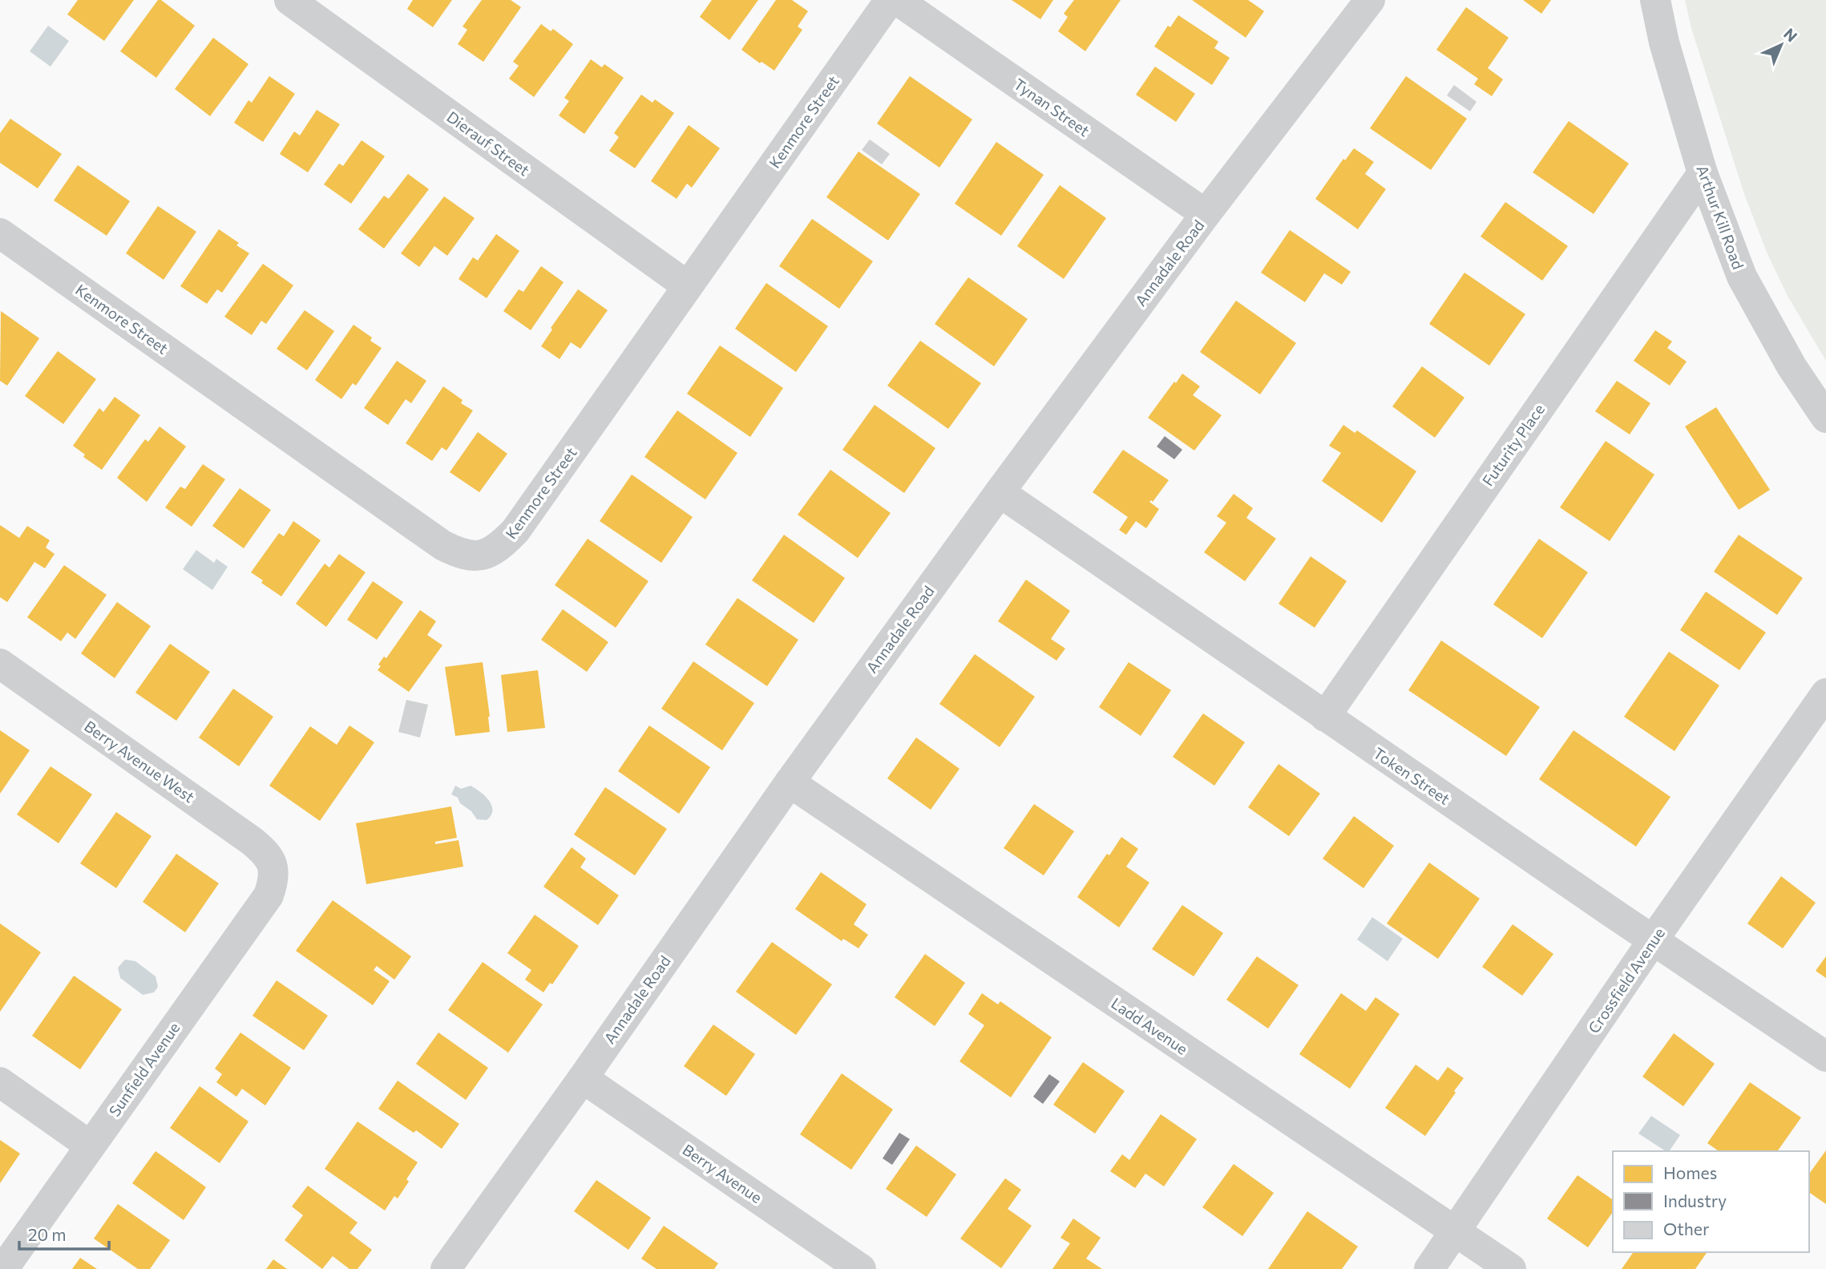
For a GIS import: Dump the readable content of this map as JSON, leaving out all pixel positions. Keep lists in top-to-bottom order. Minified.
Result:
{"streets":{"street":["Tynan Street","Kenmore Street","Dierauf Street","Arthur Kill Road","Annadale Road","Futurity Place","Berry Avenue West","Token Street","Crossfield Avenue","Ladd Avenue","Sunfield Avenue","Berry Avenue"]},"crossings":[["Tynan Street","Annadale Road"],["Kenmore Street","Dierauf Street"],["Arthur Kill Road","Futurity Place"],["Annadale Road","Token Street"],["Annadale Road","Ladd Avenue"],["Annadale Road","Berry Avenue"],["Futurity Place","Token Street"],["Berry Avenue West","Sunfield Avenue"],["Token Street","Crossfield Avenue"],["Crossfield Avenue","Ladd Avenue"]],"legend":["Homes","Industry","Other"],"scale_bar":"20 m","north":"top right"}
